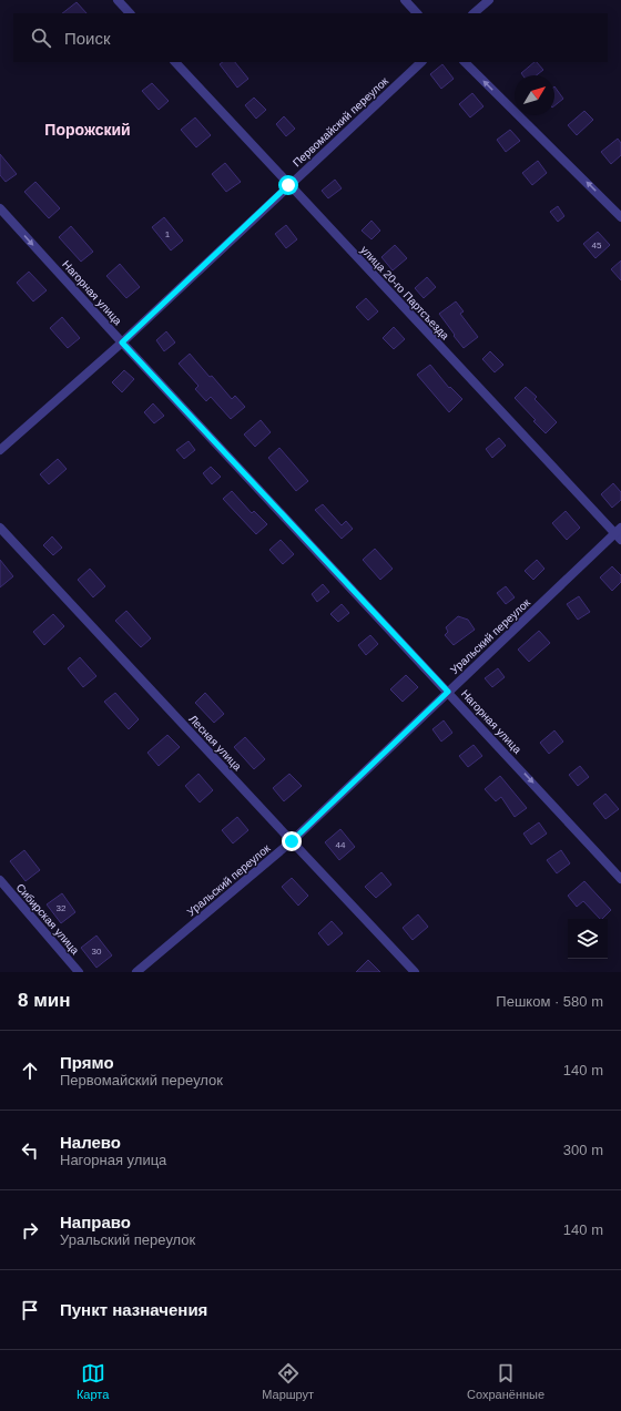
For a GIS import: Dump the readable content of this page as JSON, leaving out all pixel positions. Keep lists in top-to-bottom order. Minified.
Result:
{"streets":{"street":["Первомайский переулок","Нагорная улица","улица 20-го Партсъезда","Уральский переулок","Лесная улица","Сибирская улица"]},"crossings":[["Первомайский переулок","Нагорная улица"],["Первомайский переулок","улица 20-го Партсъезда"],["Нагорная улица","Уральский переулок"],["улица 20-го Партсъезда","Уральский переулок"],["Уральский переулок","Лесная улица"]],"one_way":["Нагорная улица"],"districts":["Порожский"],"house_numbers":["1","45","44","32","30"],"north":"top right","page":{"search":"Поиск","heading":["8 мин","Пешком · 580 m"],"list":[["Прямо","Первомайский переулок","140 m"],["Налево","Нагорная улица","300 m"],["Направо","Уральский переулок","140 m"],"Пункт назначения"],"nav":["Карта","Маршрут","Сохранённые"]}}
